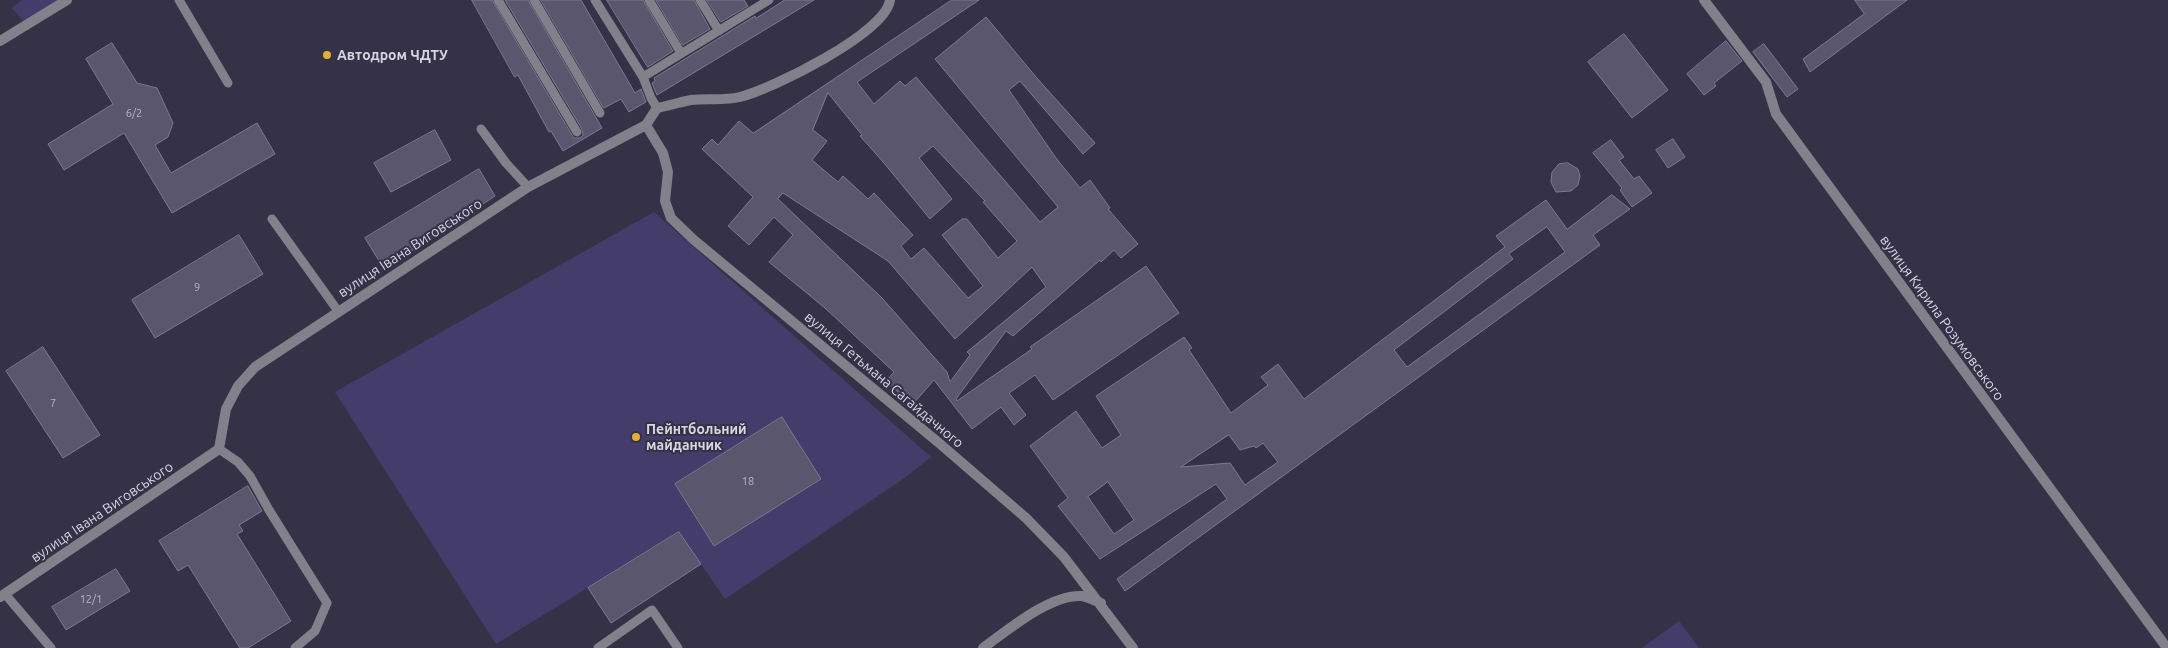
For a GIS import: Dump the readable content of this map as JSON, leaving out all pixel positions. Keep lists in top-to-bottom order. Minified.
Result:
{"streets":{"street":["вулиця Івана Виговського","вулиця Кирила Розумовського","вулиця Гетьмана Сагайдачного"]},"crossings":[["вулиця Івана Виговського","вулиця Гетьмана Сагайдачного"]],"places":["Автодром ЧДТУ","Пейнтбольний майданчик"],"house_numbers":["6/2","9","7","18","12/1"]}
